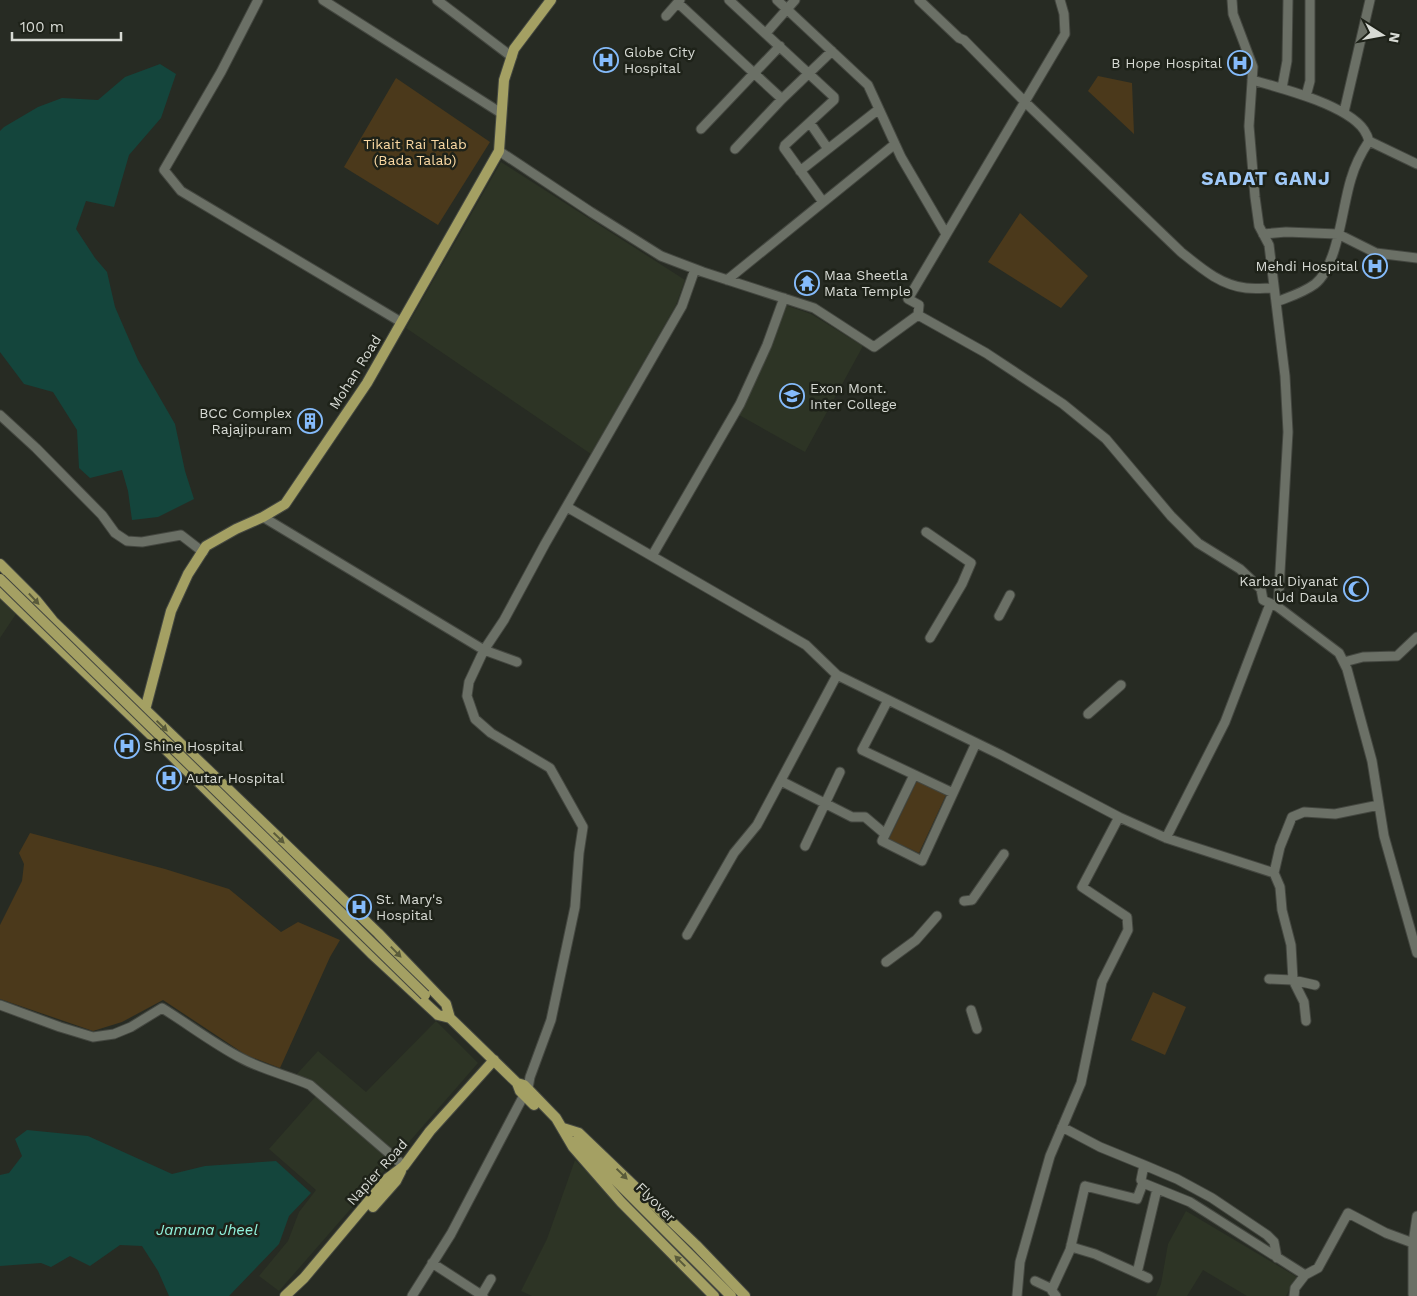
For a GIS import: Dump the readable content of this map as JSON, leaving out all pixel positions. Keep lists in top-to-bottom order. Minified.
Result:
{"streets":{"main road":["Mohan Road","Napier Road","Flyover"]},"districts":["SADAT GANJ"],"water":["Jamuna Jheel"],"parks":["Tikait Rai Talab (Bada Talab)"],"places":{"hospital":["Globe City Hospital","B Hope Hospital","Mehdi Hospital","Shine Hospital","Autar Hospital","St. Mary's Hospital"],"temple":["Maa Sheetla Mata Temple"],"school or university":["Exon Mont. Inter College"],"building":["BCC Complex Rajajipuram"],"mosque":["Karbal Diyanat Ud Daula"]},"scale_bar":"100 m","north":"right"}
